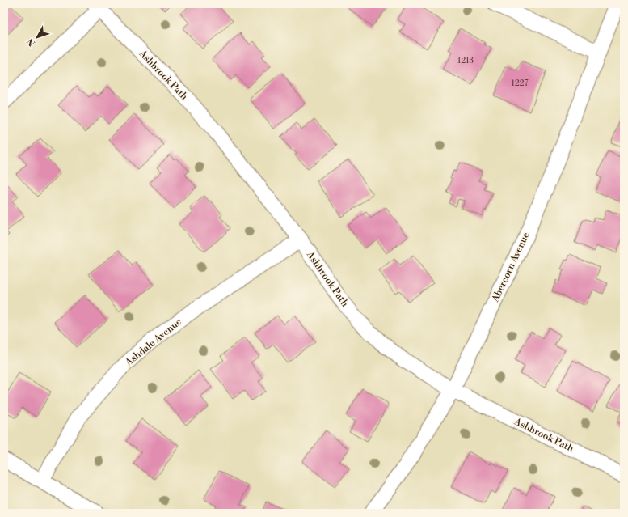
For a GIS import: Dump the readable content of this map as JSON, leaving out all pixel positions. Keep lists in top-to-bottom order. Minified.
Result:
{"streets":{"street":["Ashbrook Path","Abercorn Avenue","Ashdale Avenue"]},"crossings":[["Ashbrook Path","Abercorn Avenue"],["Ashbrook Path","Ashdale Avenue"]],"house_numbers":["1213","1227"],"north":"bottom left"}
